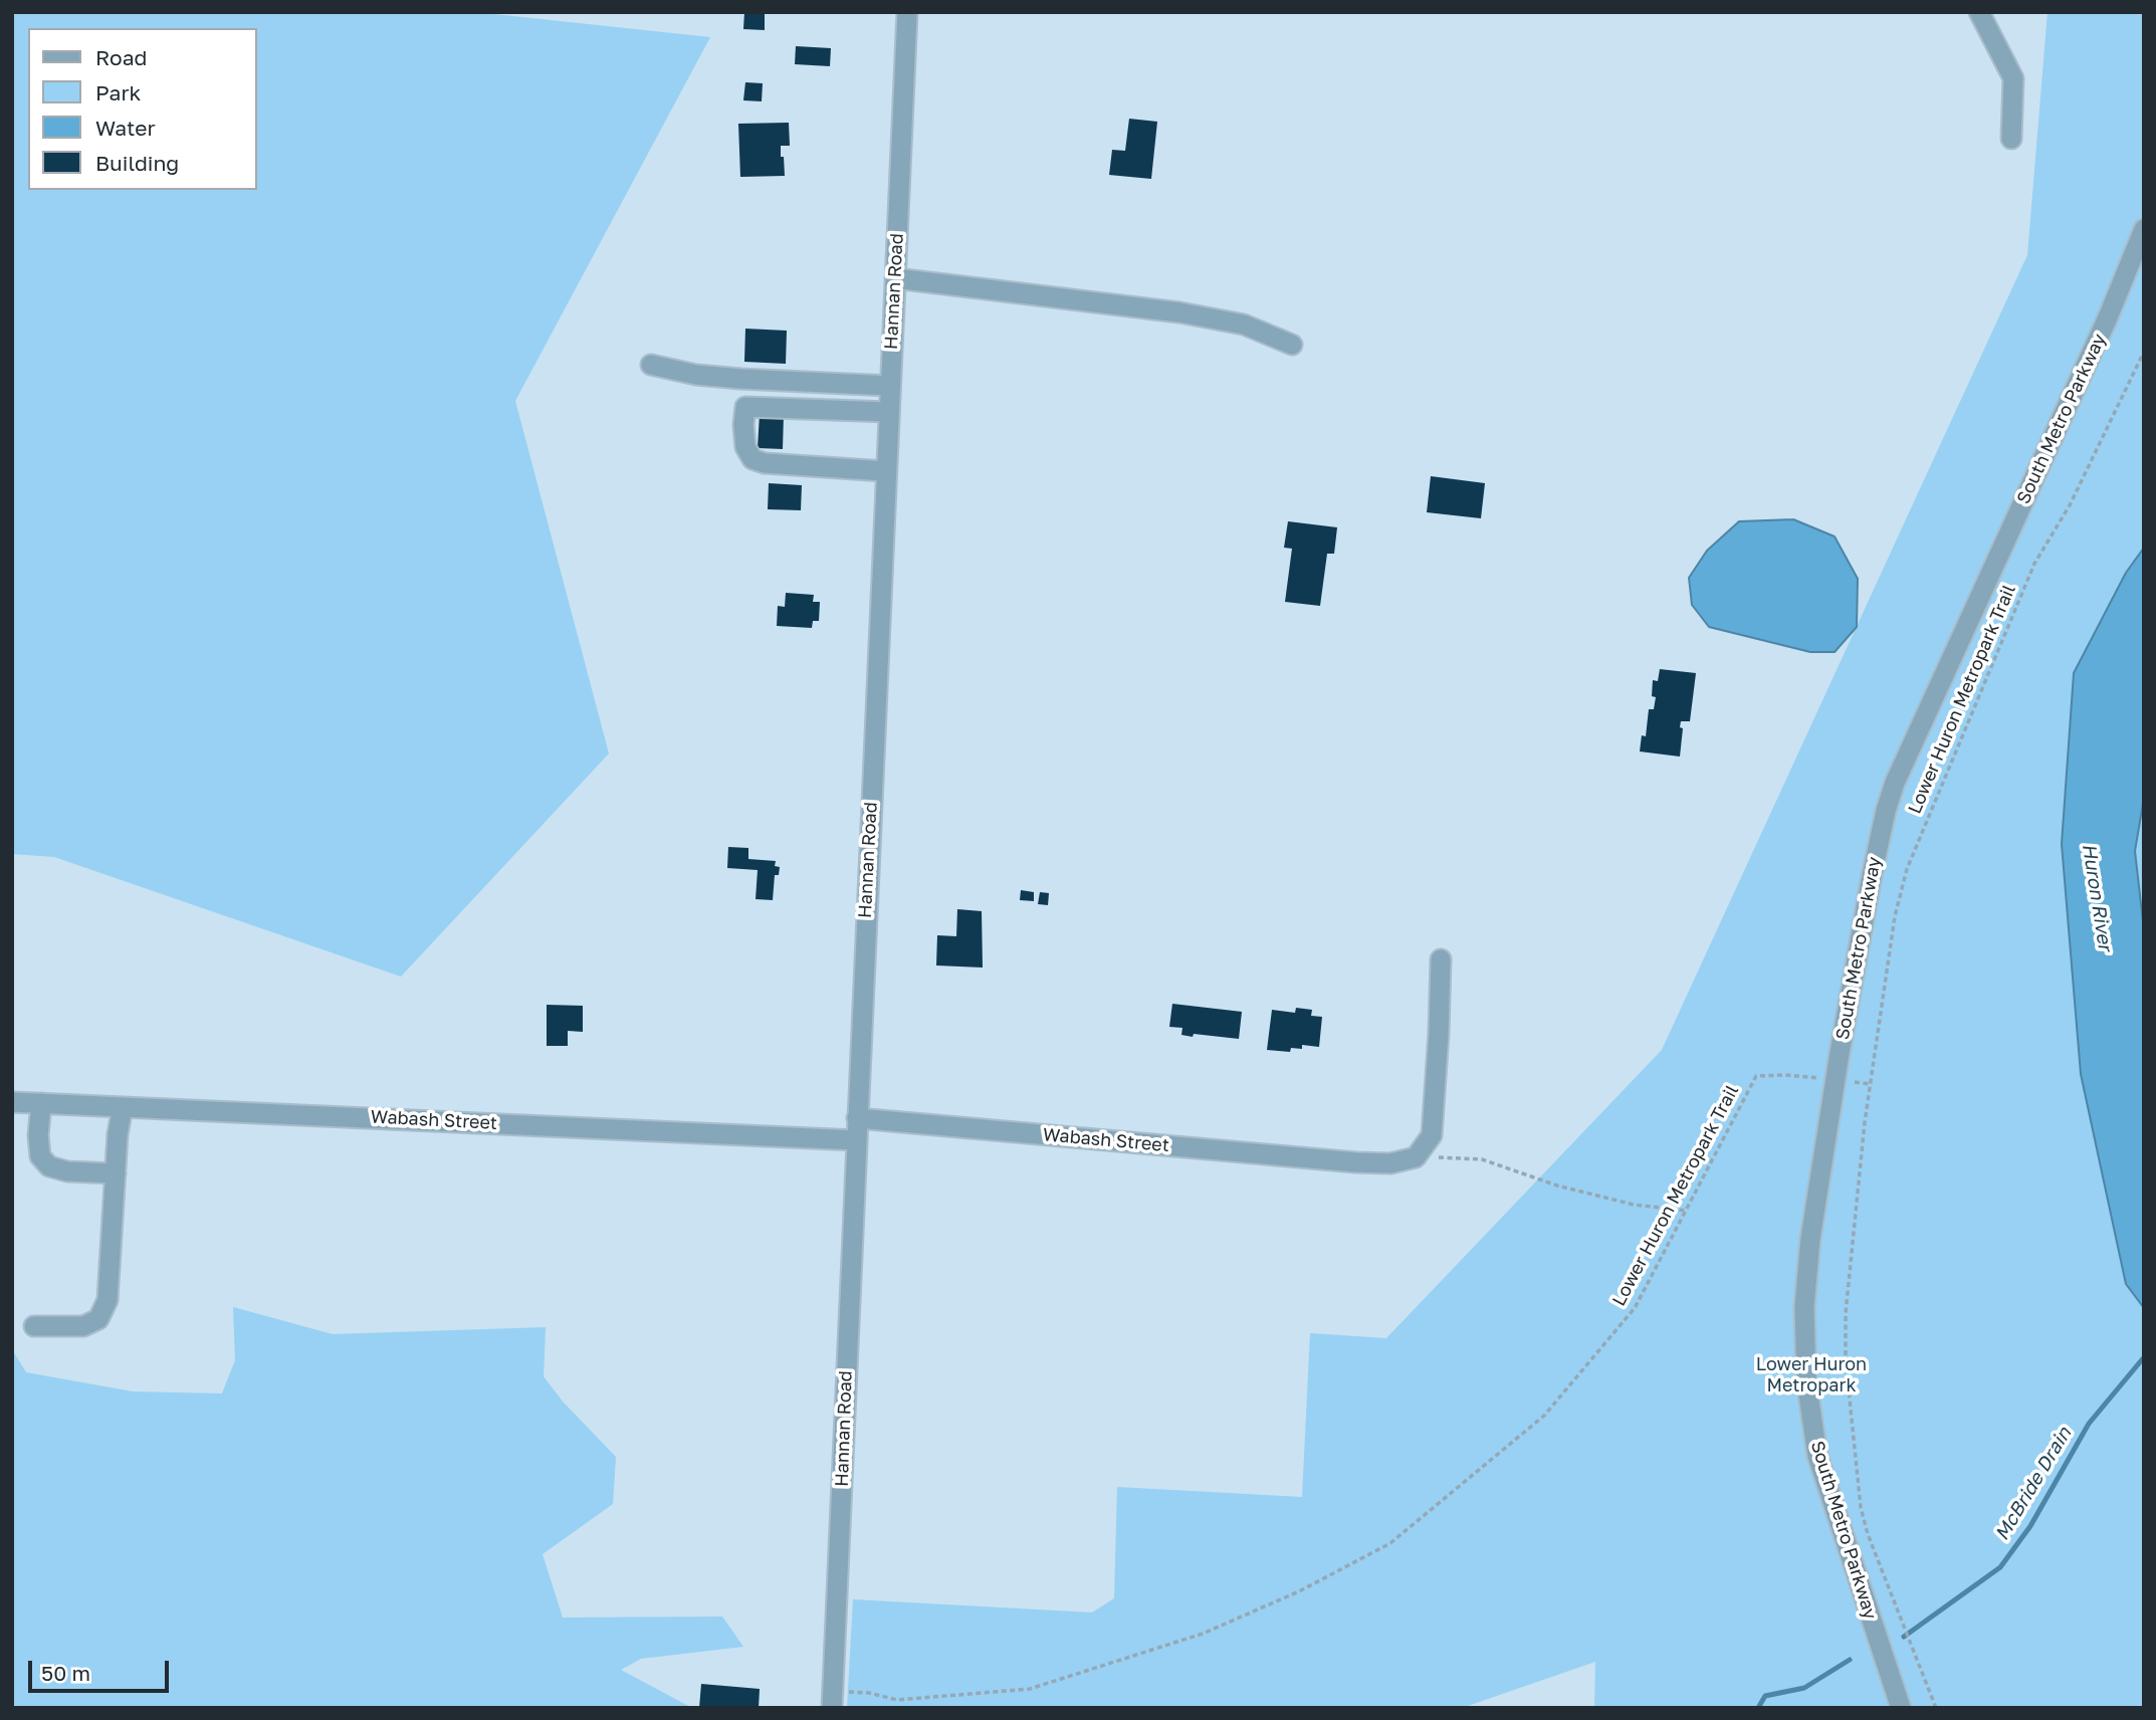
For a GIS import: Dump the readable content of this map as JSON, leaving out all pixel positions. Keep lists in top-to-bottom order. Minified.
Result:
{"streets":{"street":["Hannan Road","South Metro Parkway","Wabash Street"],"path":["Lower Huron Metropark Trail"]},"crossings":[["Hannan Road","Lower Huron Metropark Trail"],["Hannan Road","Wabash Street"],["South Metro Parkway","Lower Huron Metropark Trail"]],"water":["Huron River","McBride Drain"],"parks":["Lower Huron Metropark"],"legend":["Road","Park","Water","Building"],"scale_bar":"50 m"}
